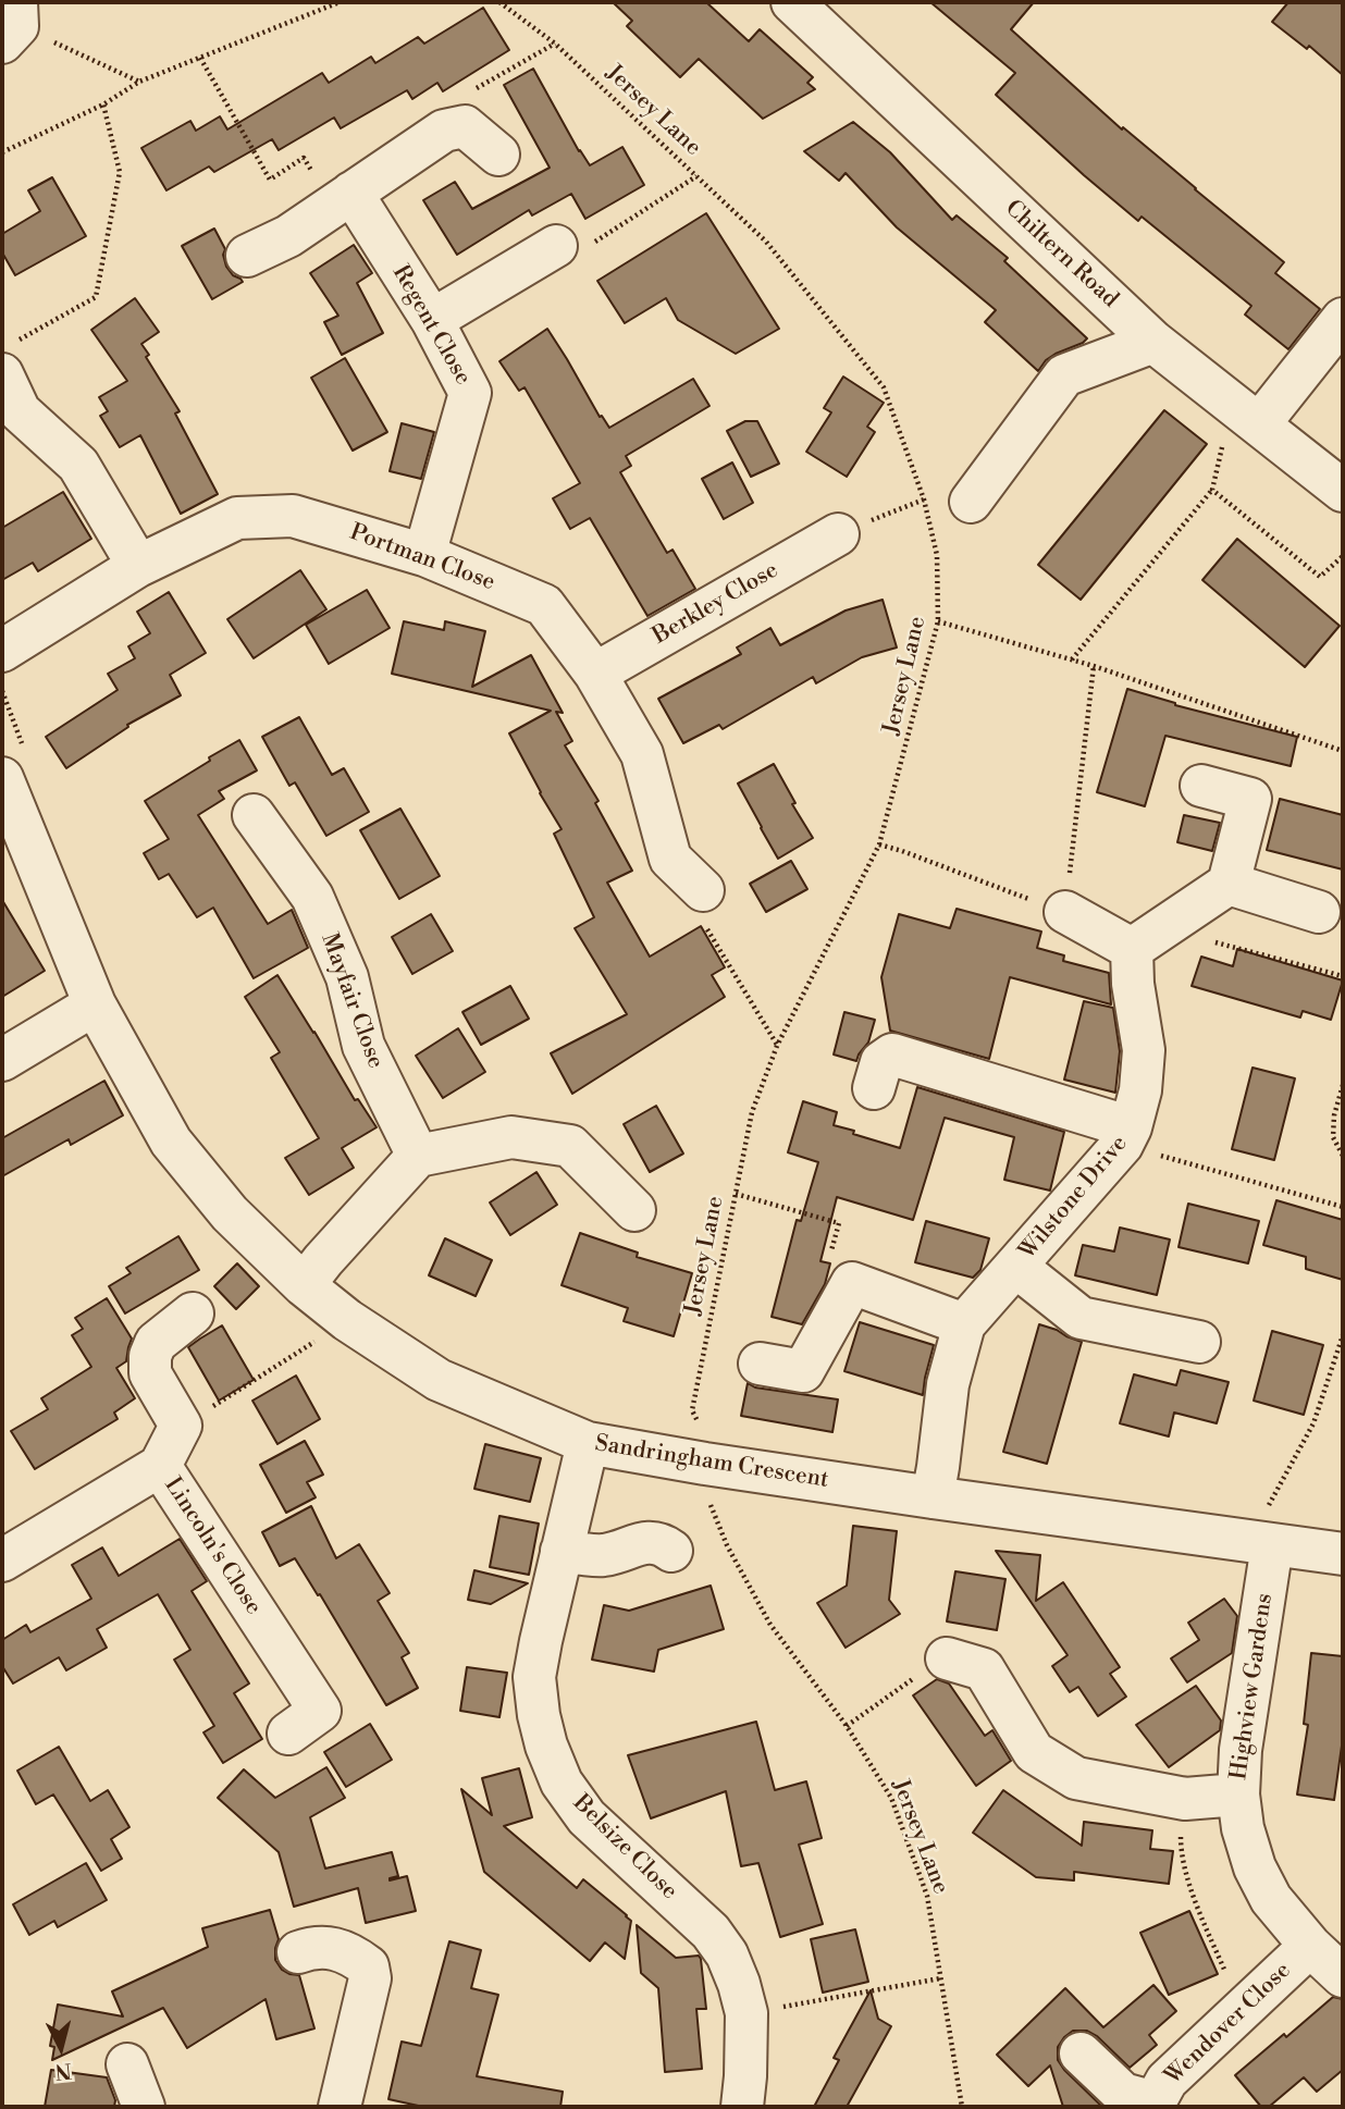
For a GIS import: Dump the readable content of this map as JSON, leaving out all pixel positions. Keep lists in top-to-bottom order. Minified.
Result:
{"streets":{"street":["Chiltern Road","Regent Close","Portman Close","Berkley Close","Mayfair Close","Wilstone Drive","Sandringham Crescent","Lincoln's Close","Highview Gardens","Belsize Close","Wendover Close"],"path":["Jersey Lane"]},"crossings":[["Regent Close","Portman Close"],["Portman Close","Berkley Close"],["Wilstone Drive","Sandringham Crescent"],["Sandringham Crescent","Highview Gardens"],["Sandringham Crescent","Belsize Close"],["Highview Gardens","Wendover Close"]],"north":"bottom"}
